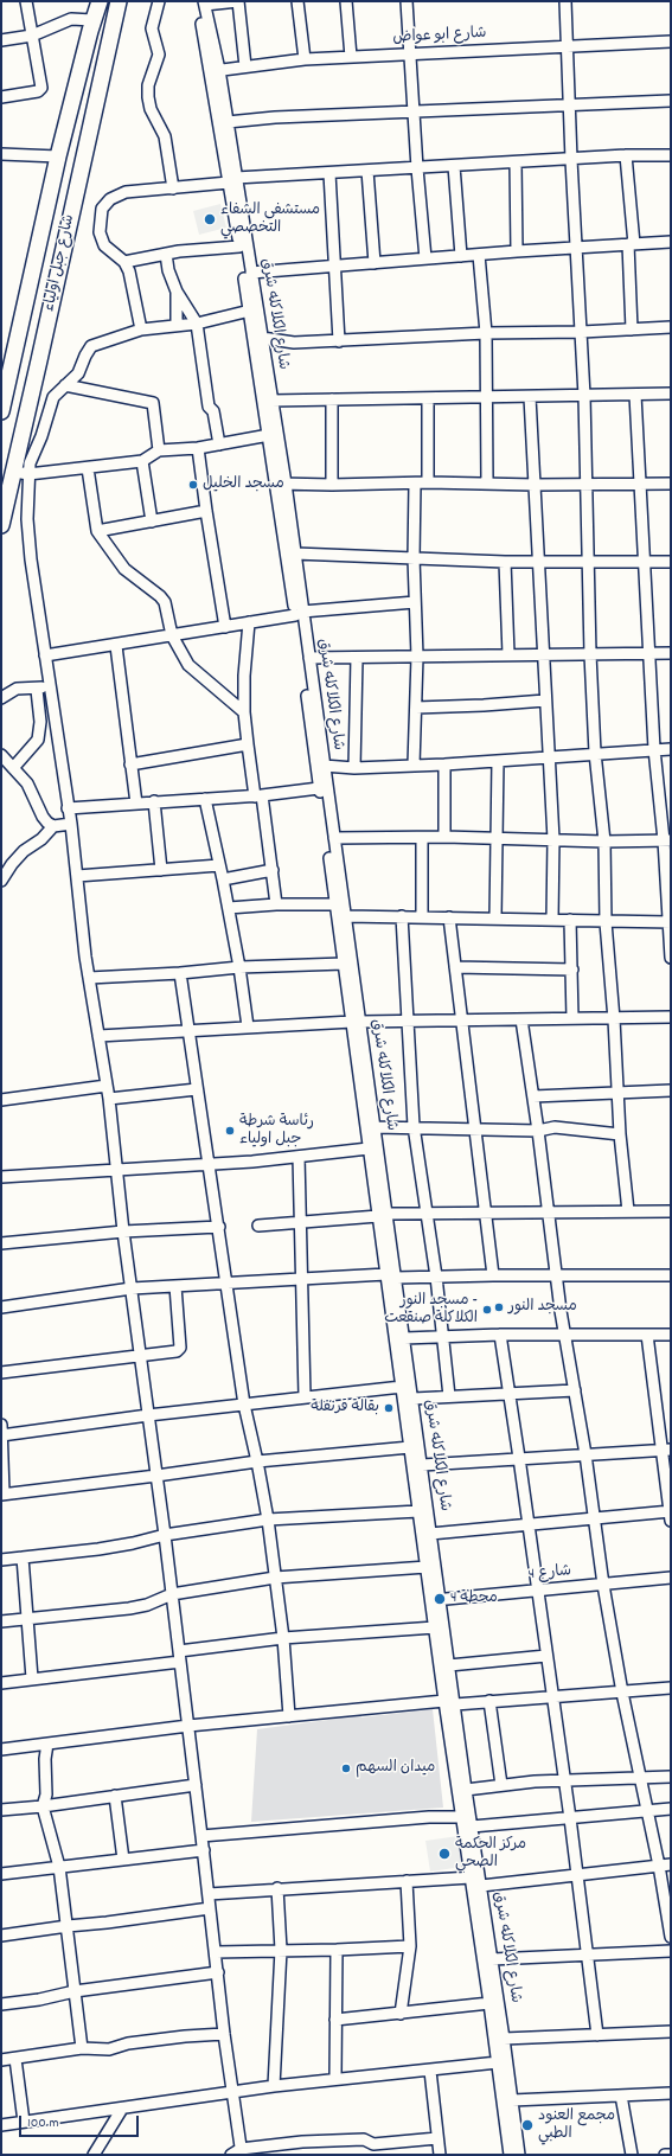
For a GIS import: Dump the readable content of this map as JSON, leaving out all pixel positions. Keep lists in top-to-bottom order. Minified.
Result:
{"streets":{"highway":["شارع جبل اولياء"],"street":["شارع ابو عواض","شارع الكلاكله شرق","شارع 4"]},"crossings":[["شارع ابو عواض","شارع الكلاكله شرق"],["شارع الكلاكله شرق","شارع 4"]],"places":["مستشفى الشفاء التخصصي","مسجد الخليل","رئاسة شرطة جبل اولياء","مسجد النور","مسجد النور - الكلاكلة صنقعت","بقالة قرنفلة","محطة 4","ميدان السهم","مركز الحكمة الصحي","مجمع العنود الطبي"],"scale_bar":"100 m"}
